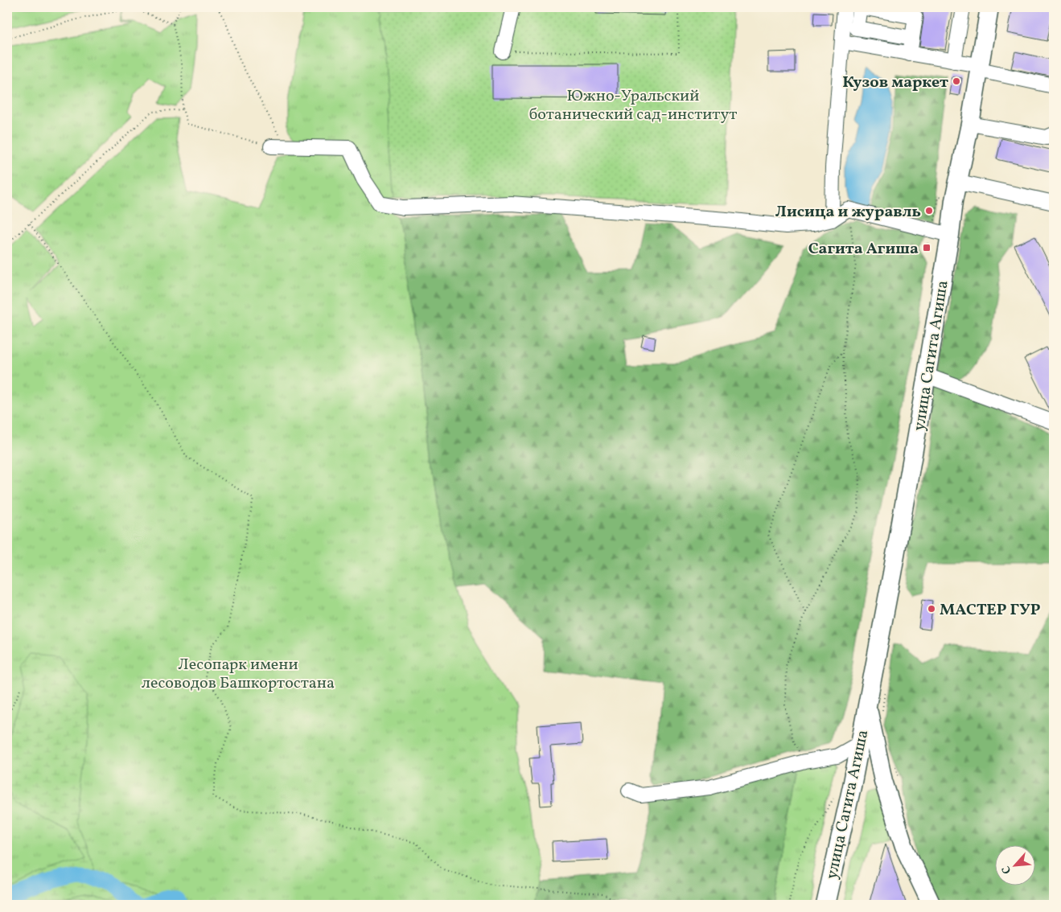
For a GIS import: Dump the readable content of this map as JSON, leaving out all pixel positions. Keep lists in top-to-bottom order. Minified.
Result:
{"streets":{"main road":["улица Сагита Агиша"]},"parks":["Южно-Уральский ботанический сад-институт","Лесопарк имени лесоводов Башкортостана"],"places":{"other":["Кузов маркет","Лисица и журавль","МАСТЕР ГУР"],"transit":["Сагита Агиша"]},"north":"bottom left"}
